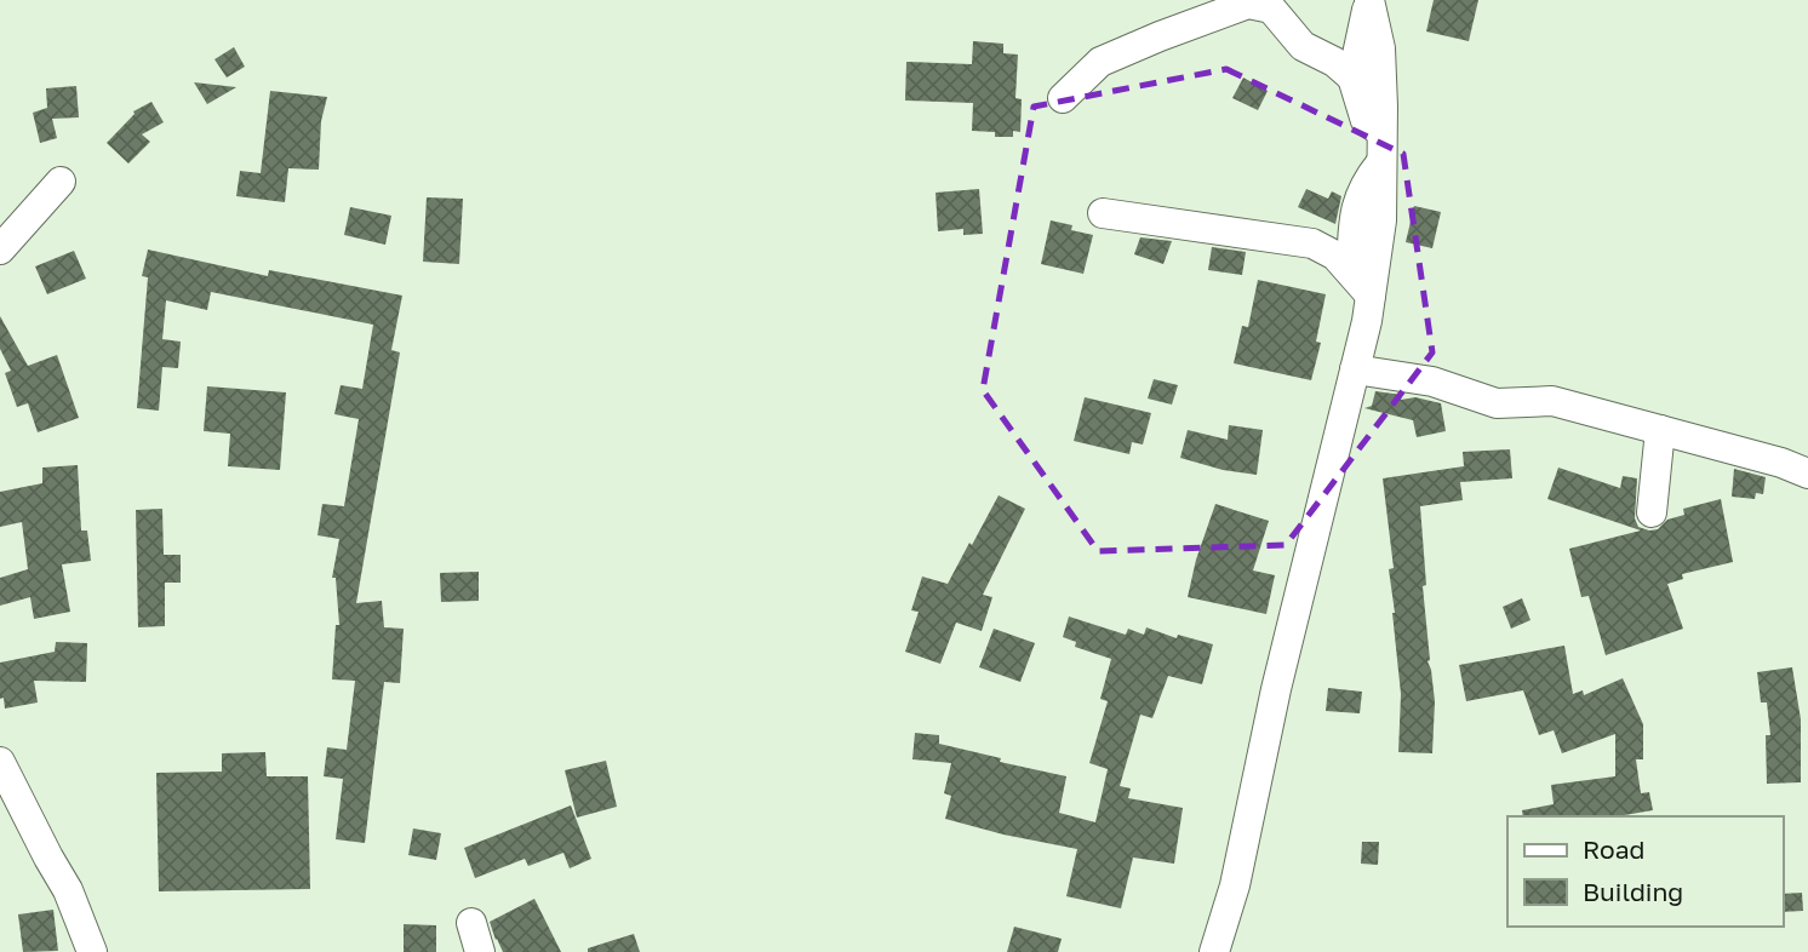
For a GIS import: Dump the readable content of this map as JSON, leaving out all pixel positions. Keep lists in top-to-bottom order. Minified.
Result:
{"legend":["Road","Building"]}
